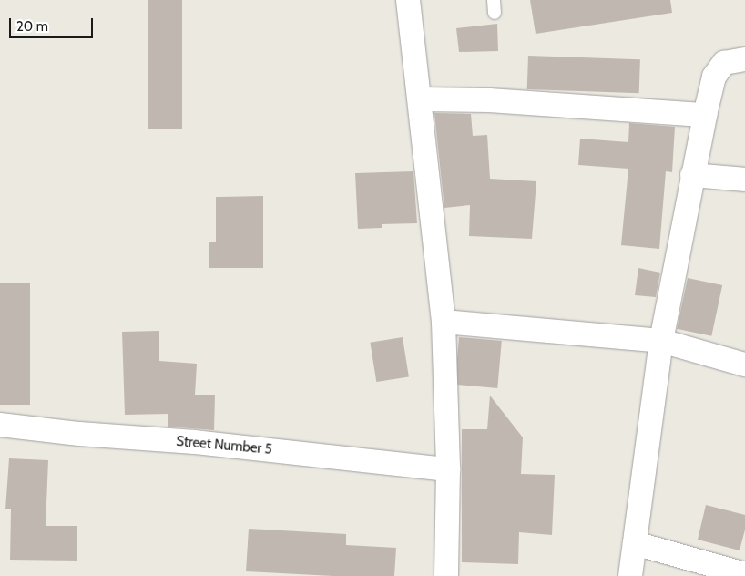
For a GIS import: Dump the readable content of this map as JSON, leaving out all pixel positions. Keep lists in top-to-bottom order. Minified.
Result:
{"streets":{"street":["Street Number 5"]},"scale_bar":"20 m"}
